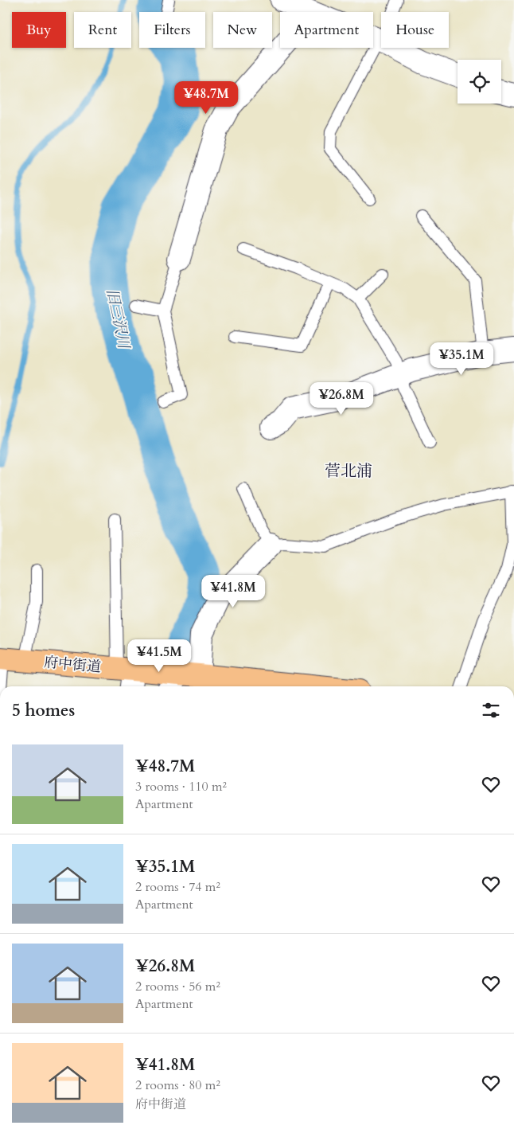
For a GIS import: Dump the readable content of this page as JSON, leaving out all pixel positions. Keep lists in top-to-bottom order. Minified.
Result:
{"streets":{"main road":["府中街道"]},"districts":["菅北浦"],"water":["旧三沢川"],"page":{"chip":["Buy","Rent","Filters","New","Apartment","House"],"price":["¥48.7M","¥35.1M","¥26.8M","¥41.8M","¥41.5M"],"heading":"5 homes","list":[{"name":"¥48.7M","note":"3 rooms · 110 m² · Apartment"},{"name":"¥35.1M","note":"2 rooms · 74 m² · Apartment"},{"name":"¥26.8M","note":"2 rooms · 56 m² · Apartment"},{"name":"¥41.8M","note":"2 rooms · 80 m² · 府中街道"}]}}
